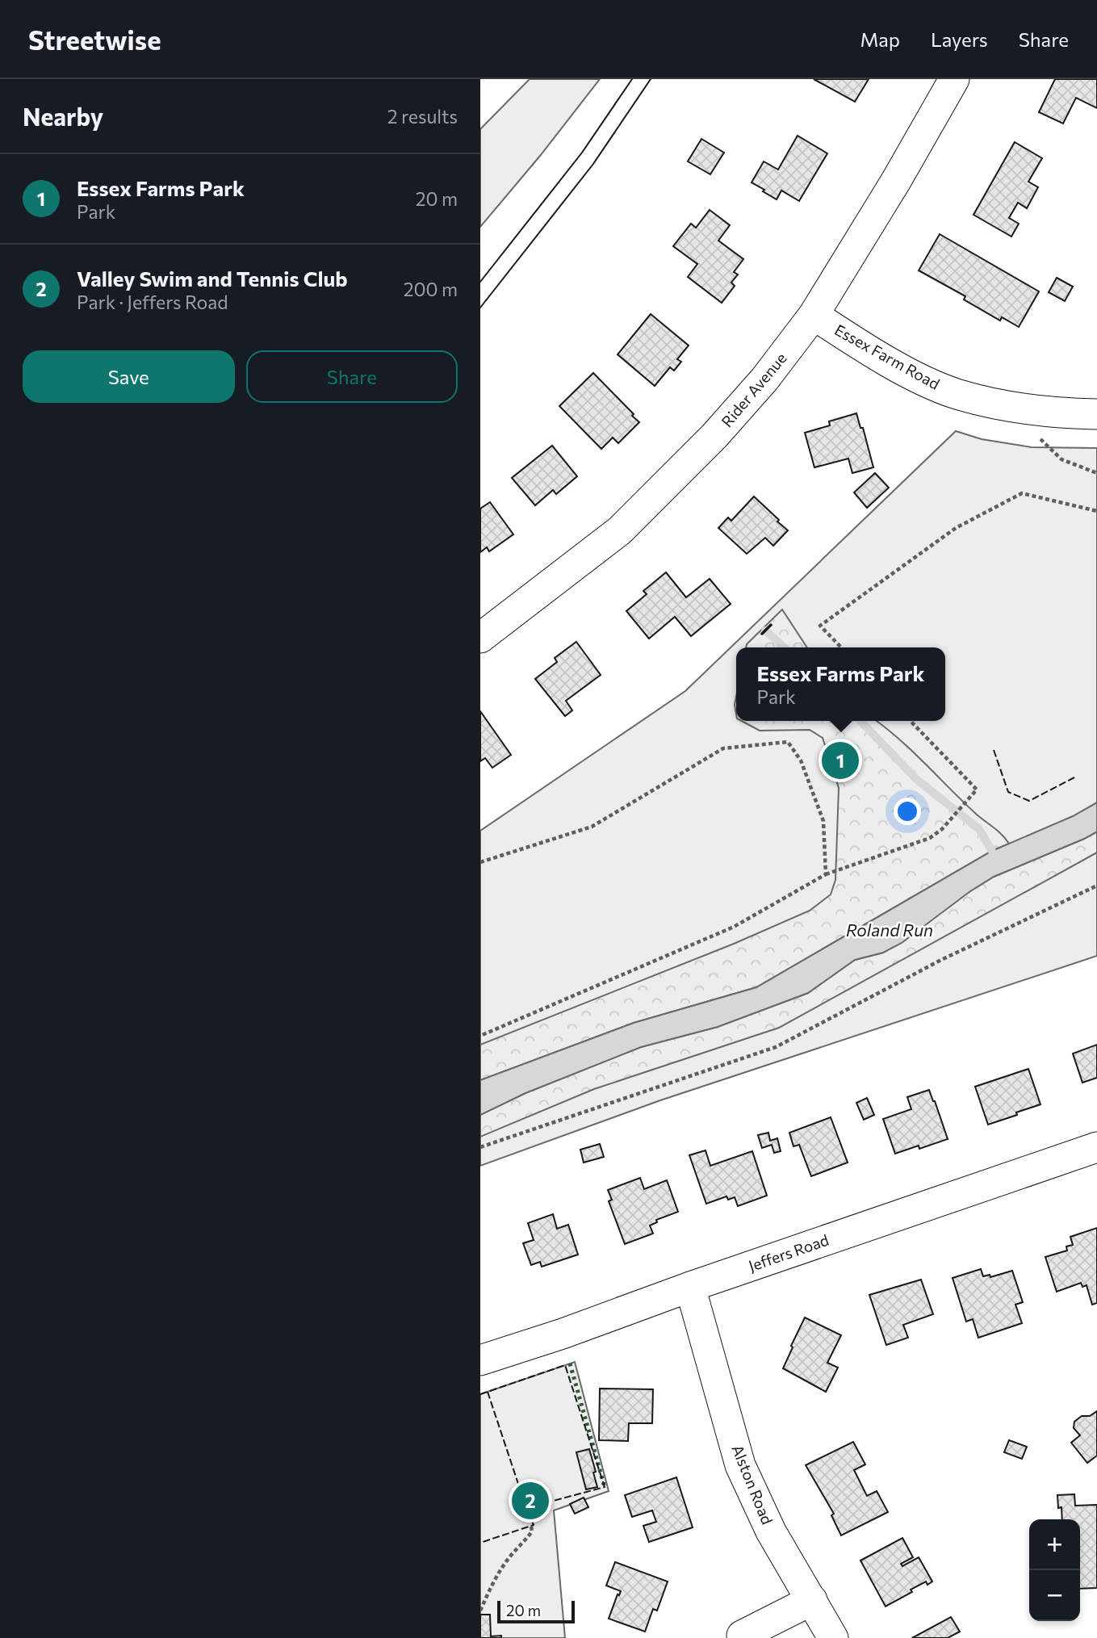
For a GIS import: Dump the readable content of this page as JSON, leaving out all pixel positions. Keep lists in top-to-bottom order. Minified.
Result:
{"streets":{"street":["Essex Farm Road","Rider Avenue","Jeffers Road","Alston Road"]},"crossings":[["Essex Farm Road","Rider Avenue"],["Jeffers Road","Alston Road"]],"water":["Roland Run"],"scale_bar":"20 m","page":{"header":"Streetwise","nav":["Map","Layers","Share"],"heading":["Nearby","2 results"],"list":[{"mark":"1","name":"Essex Farms Park","note":"Park","value":"20 m"},{"mark":"2","name":"Valley Swim and Tennis Club","note":"Park · Jeffers Road","value":"200 m"}],"buttons":["Save","Share"],"popup":["Essex Farms Park","Park"],"pins":["1","2"],"map_buttons":["+","−"],"scale":"20 m"}}
